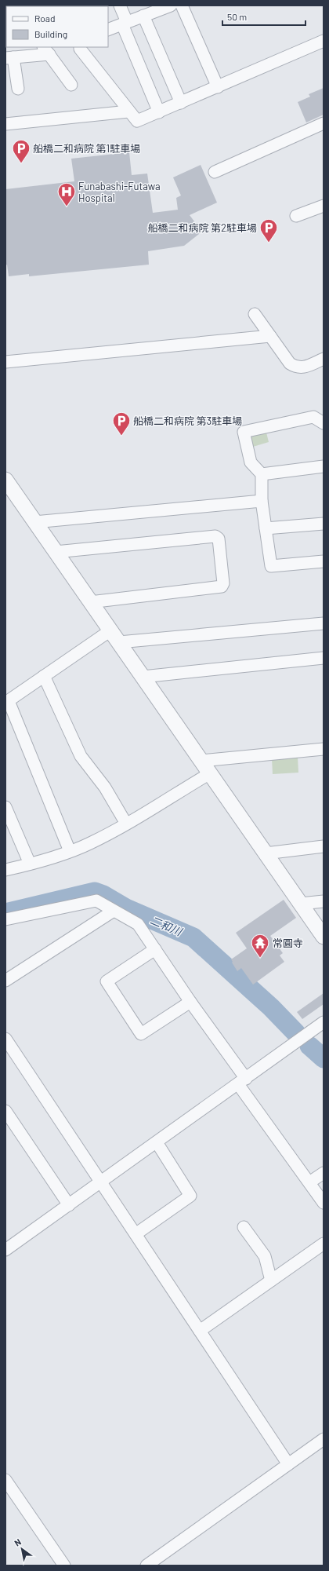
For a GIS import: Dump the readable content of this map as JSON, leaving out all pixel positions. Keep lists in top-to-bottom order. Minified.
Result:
{"water":["二和川"],"places":{"parking":["船橋二和病院 第1駐車場","船橋二和病院 第2駐車場","船橋二和病院 第3駐車場"],"hospital":["Funabashi-Futawa Hospital"],"temple":["常圓寺"]},"legend":["Road","Building"],"scale_bar":"50 m","north":"top left"}
